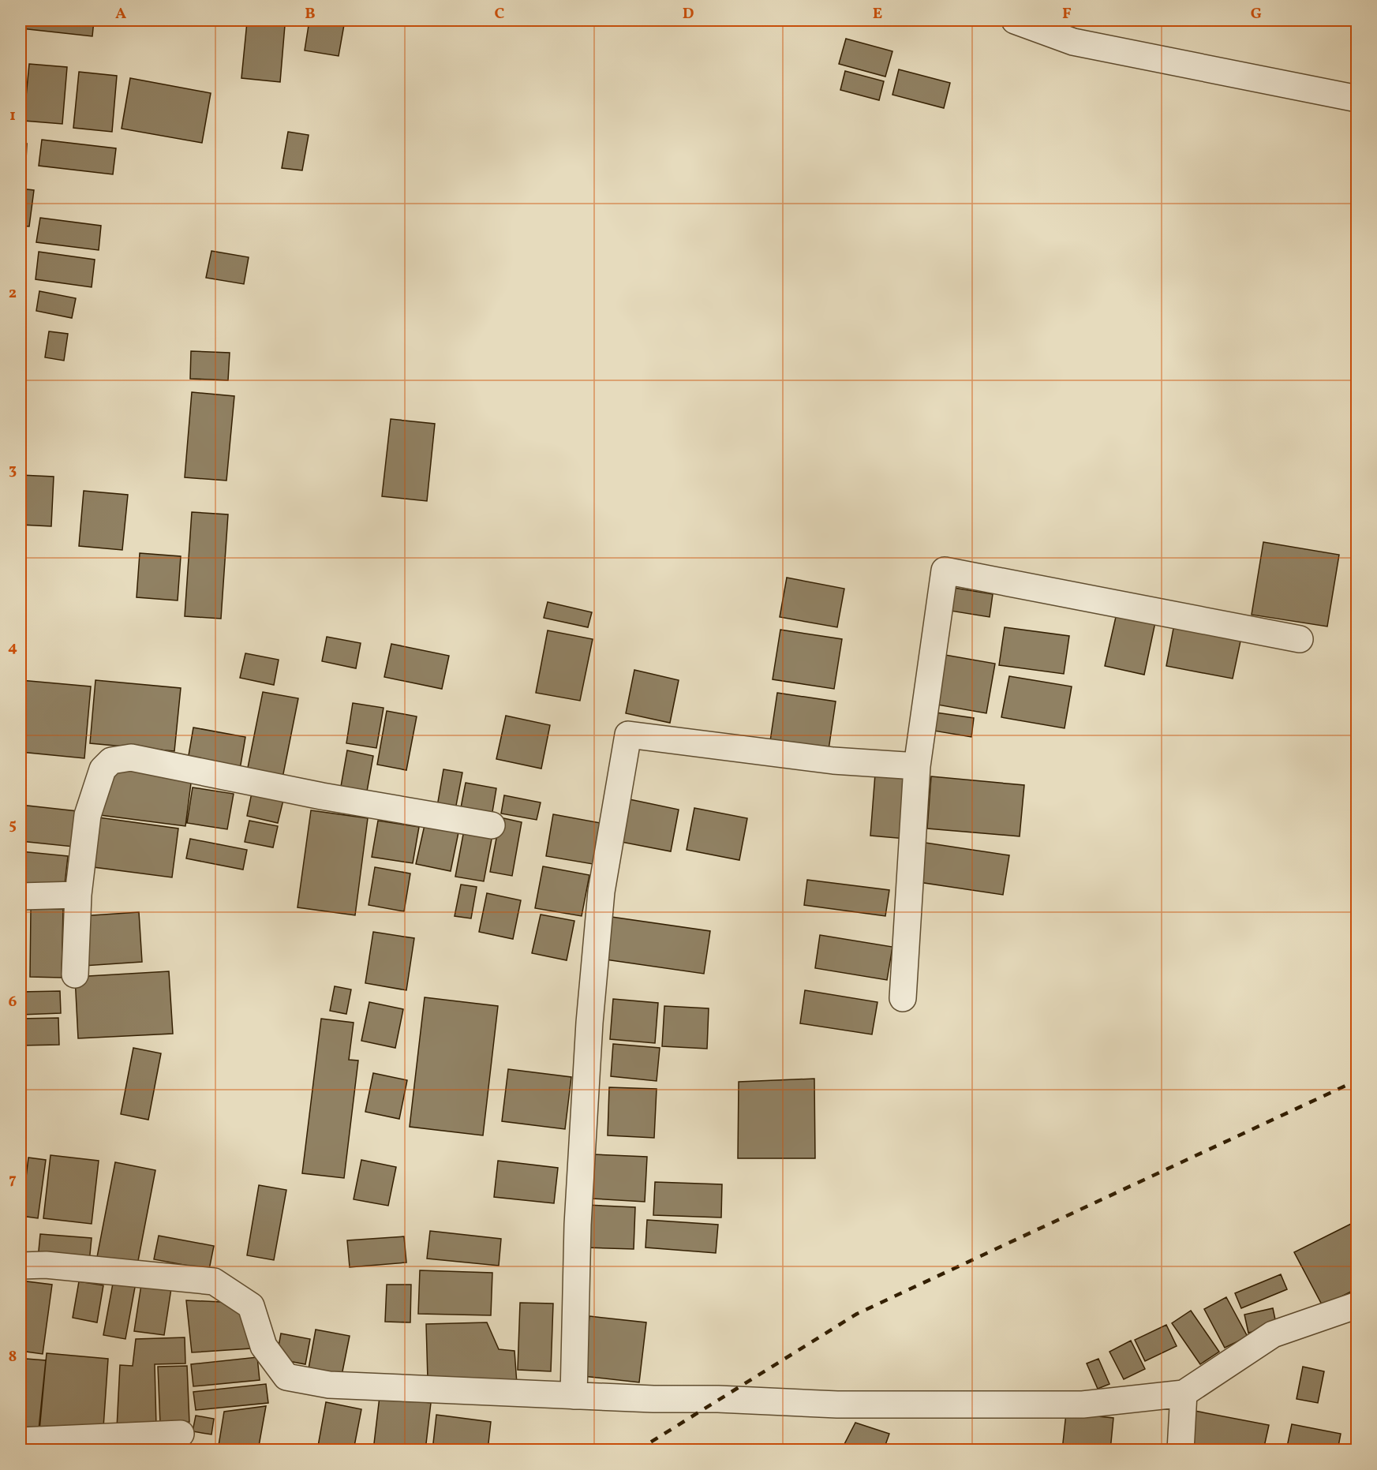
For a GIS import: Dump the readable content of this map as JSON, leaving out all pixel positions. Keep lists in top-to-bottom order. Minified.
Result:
{"grid":{"columns":["A","B","C","D","E","F","G"],"rows":["1","2","3","4","5","6","7","8"]}}
